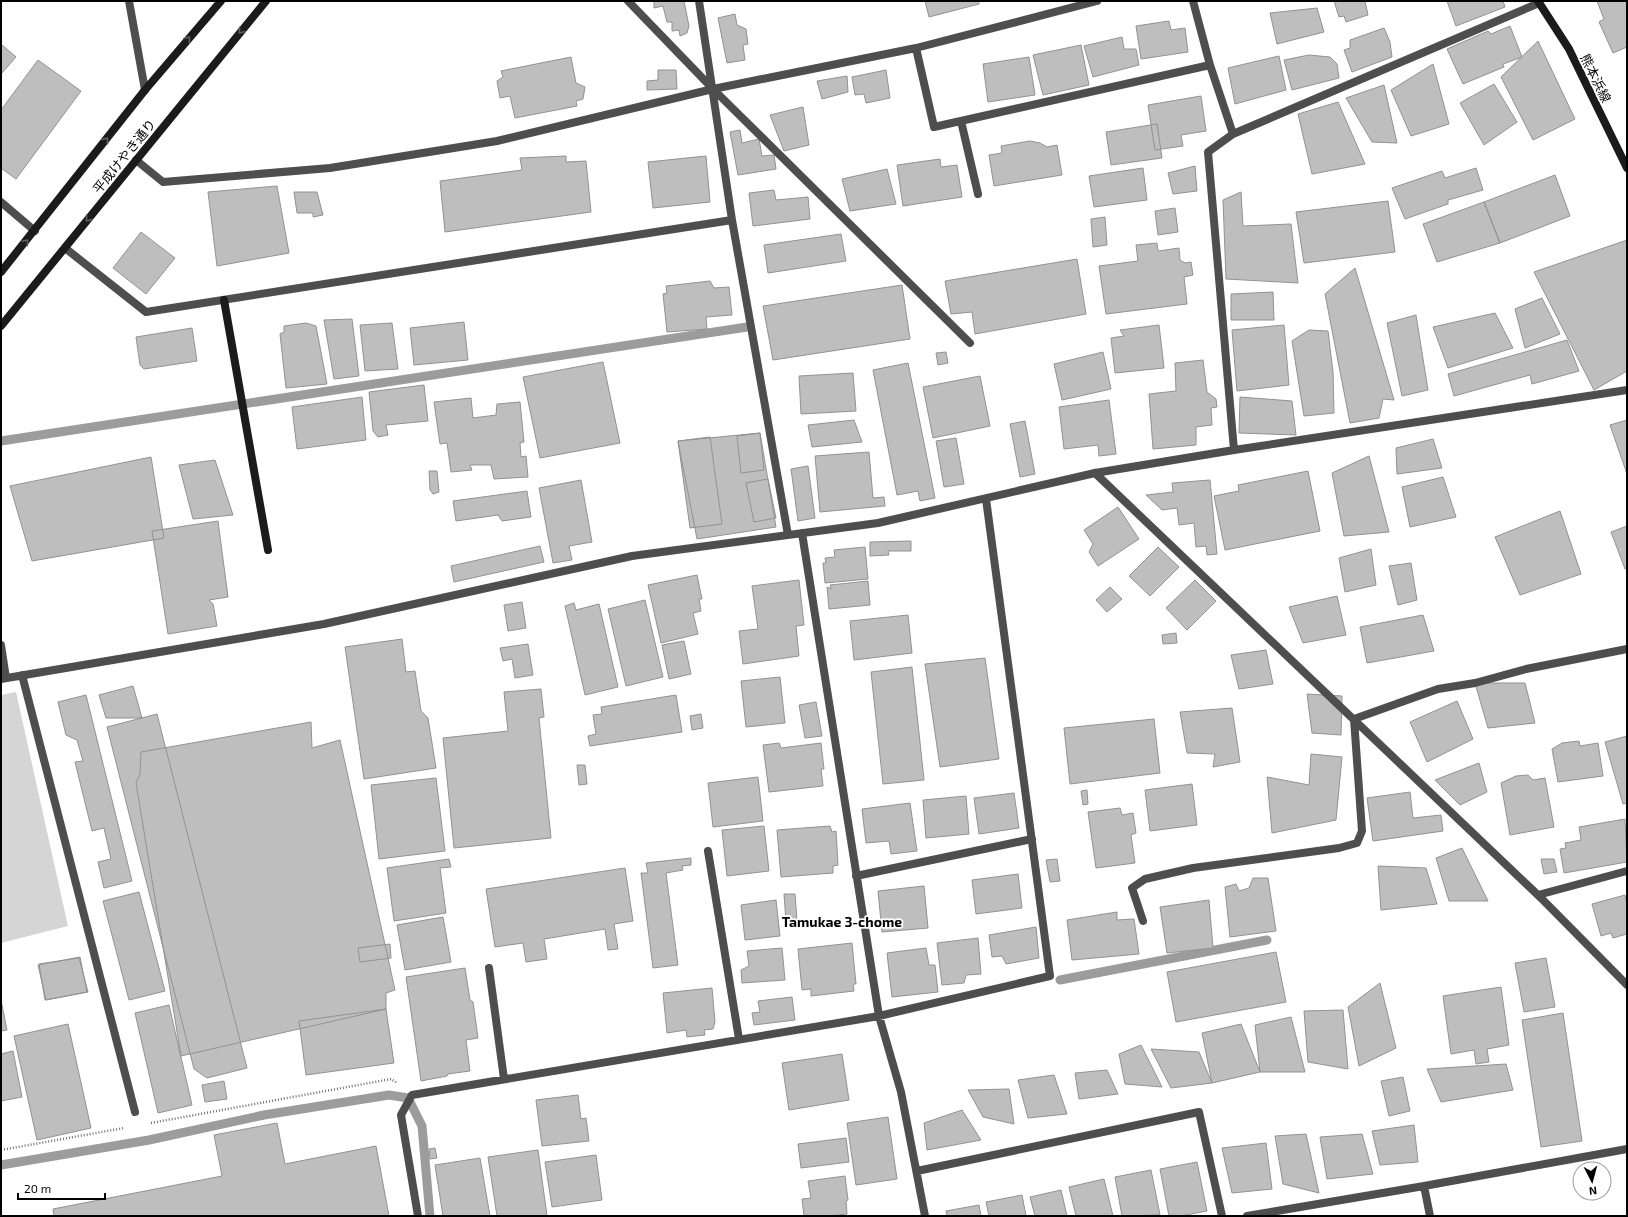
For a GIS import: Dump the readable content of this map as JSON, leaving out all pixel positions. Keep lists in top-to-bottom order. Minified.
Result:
{"streets":{"street":["熊本浜線","平成けやき通り"]},"districts":["Tamukae 3-chome"],"scale_bar":"20 m","north":"bottom"}
